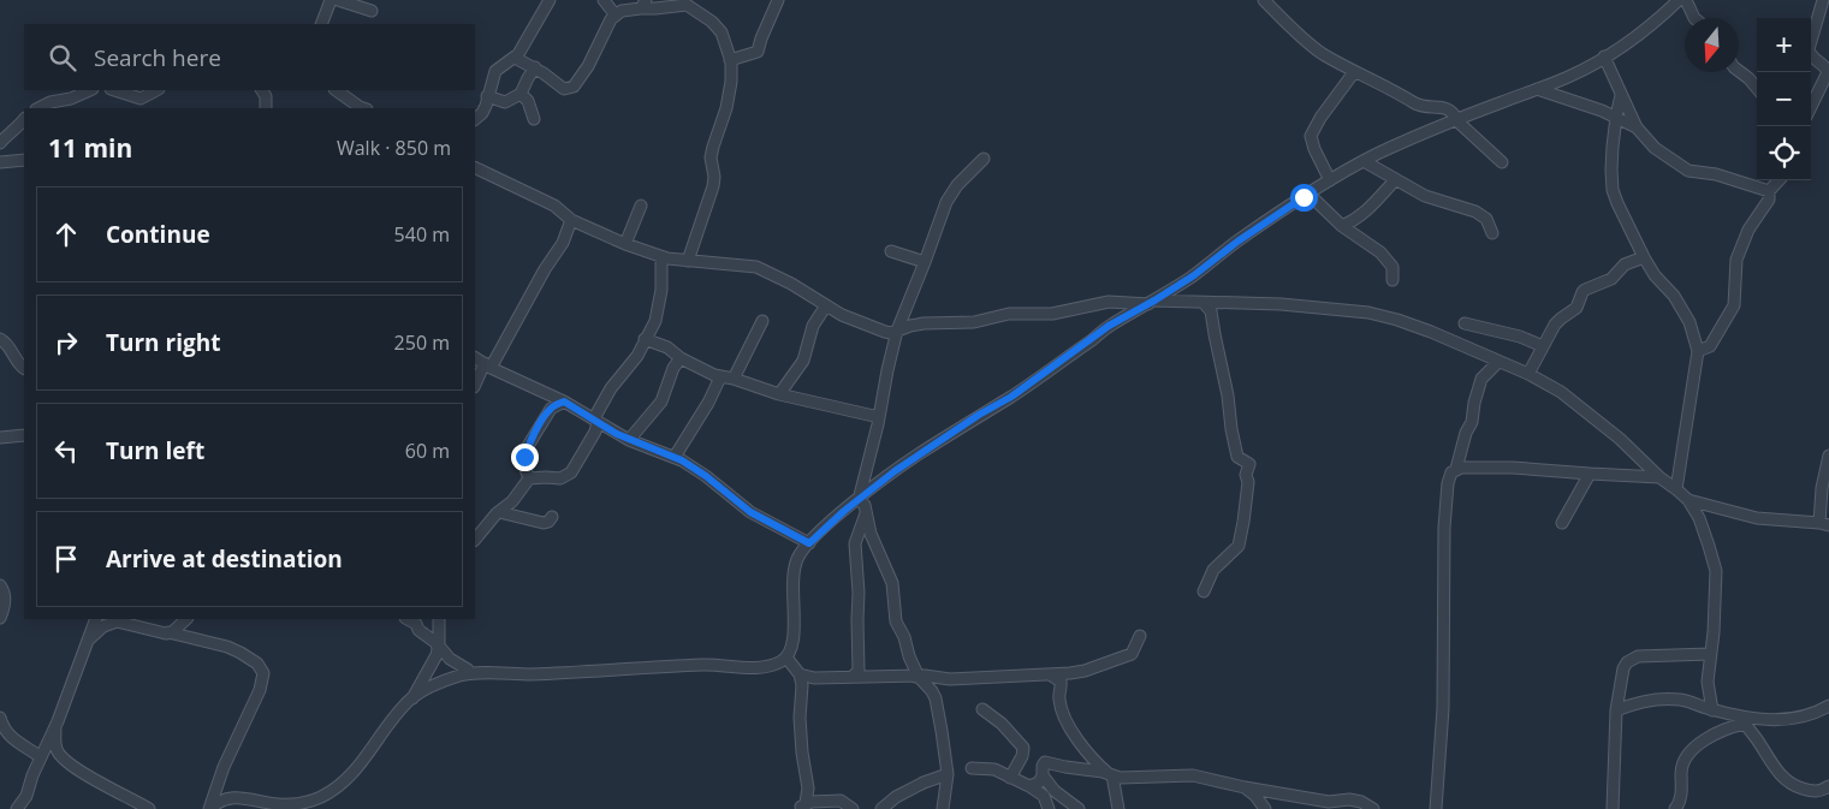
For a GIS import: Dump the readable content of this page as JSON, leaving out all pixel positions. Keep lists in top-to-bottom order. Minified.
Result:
{"north":"bottom","page":{"map_buttons":["+","−"],"search":"Search here","heading":["11 min","Walk · 850 m"],"list":[["Continue","540 m"],["Turn right","250 m"],["Turn left","60 m"],"Arrive at destination"]}}
